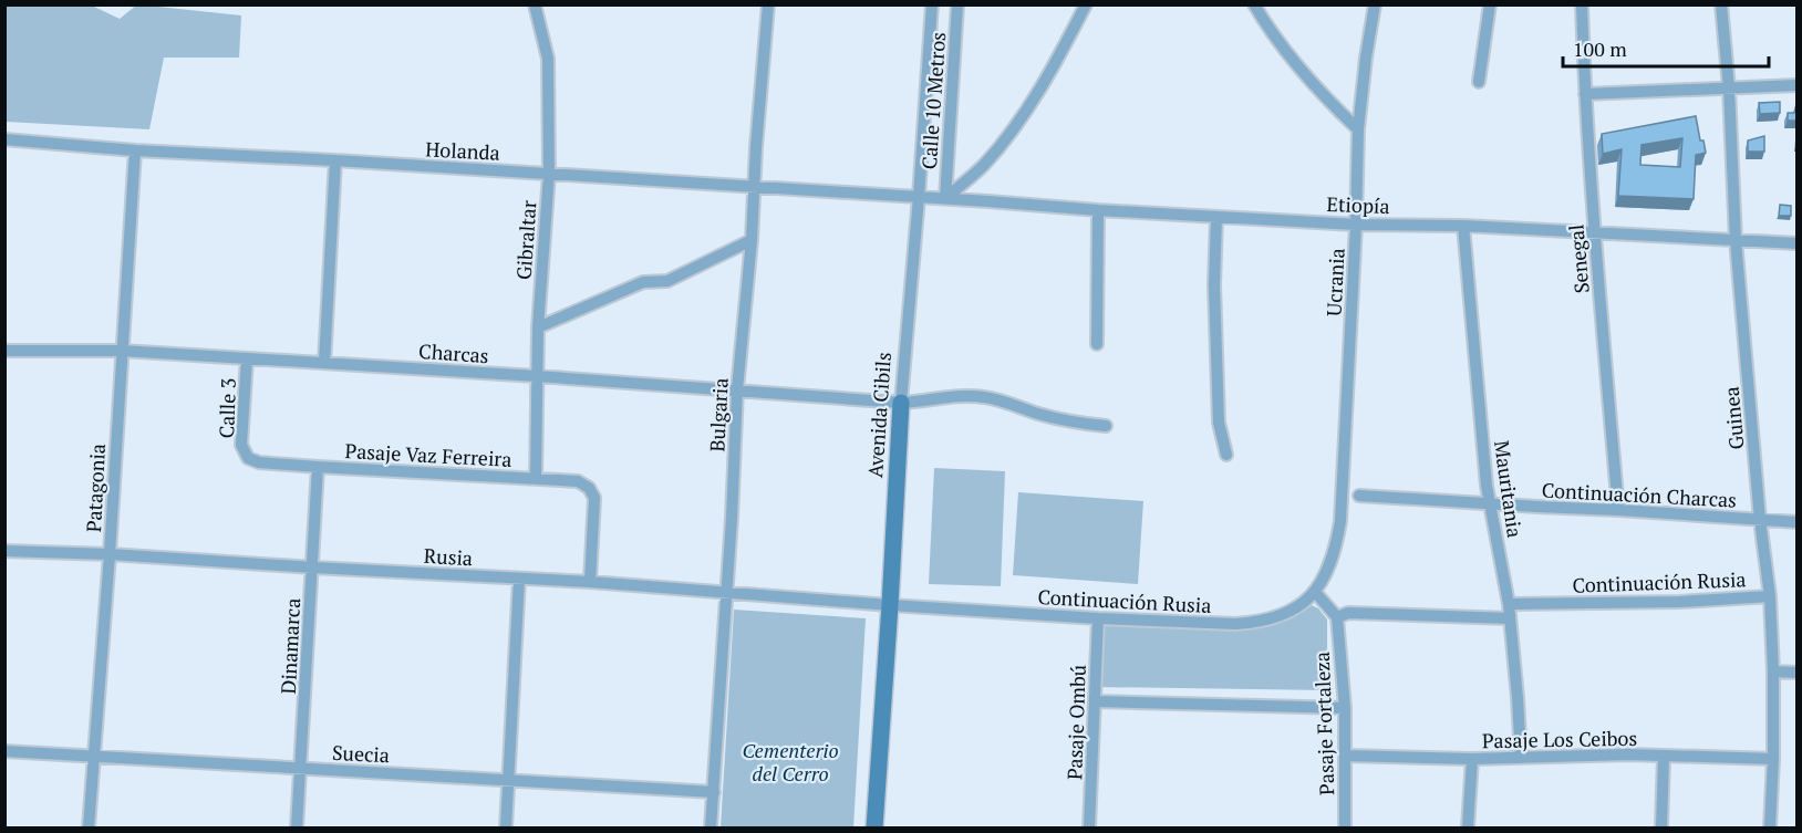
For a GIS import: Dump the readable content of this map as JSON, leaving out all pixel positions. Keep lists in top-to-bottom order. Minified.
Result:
{"streets":{"street":["Calle 10 Metros","Holanda","Etiopía","Gibraltar","Senegal","Ucrania","Charcas","Calle 3","Bulgaria","Avenida Cibils","Guinea","Pasaje Vaz Ferreira","Patagonia","Mauritania","Continuación Charcas","Rusia","Continuación Rusia","Dinamarca","Pasaje Ombú","Pasaje Fortaleza","Pasaje Los Ceibos","Suecia"]},"crossings":[["Calle 10 Metros","Etiopía"],["Holanda","Etiopía"],["Holanda","Gibraltar"],["Holanda","Bulgaria"],["Holanda","Avenida Cibils"],["Holanda","Patagonia"],["Etiopía","Senegal"],["Etiopía","Ucrania"],["Etiopía","Avenida Cibils"],["Etiopía","Guinea"],["Etiopía","Mauritania"],["Gibraltar","Charcas"],["Gibraltar","Pasaje Vaz Ferreira"],["Senegal","Continuación Charcas"],["Ucrania","Continuación Rusia"],["Charcas","Calle 3"],["Charcas","Bulgaria"],["Charcas","Avenida Cibils"],["Charcas","Patagonia"],["Calle 3","Pasaje Vaz Ferreira"],["Bulgaria","Rusia"],["Bulgaria","Suecia"],["Avenida Cibils","Rusia"],["Avenida Cibils","Continuación Rusia"],["Guinea","Continuación Charcas"],["Guinea","Continuación Rusia"],["Guinea","Pasaje Los Ceibos"],["Pasaje Vaz Ferreira","Rusia"],["Pasaje Vaz Ferreira","Dinamarca"],["Patagonia","Rusia"],["Patagonia","Suecia"],["Mauritania","Continuación Charcas"],["Mauritania","Continuación Rusia"],["Mauritania","Pasaje Los Ceibos"],["Rusia","Continuación Rusia"],["Rusia","Dinamarca"],["Continuación Rusia","Pasaje Ombú"],["Dinamarca","Suecia"],["Pasaje Fortaleza","Pasaje Los Ceibos"]],"parks":["Cementerio del Cerro"],"scale_bar":"100 m"}
